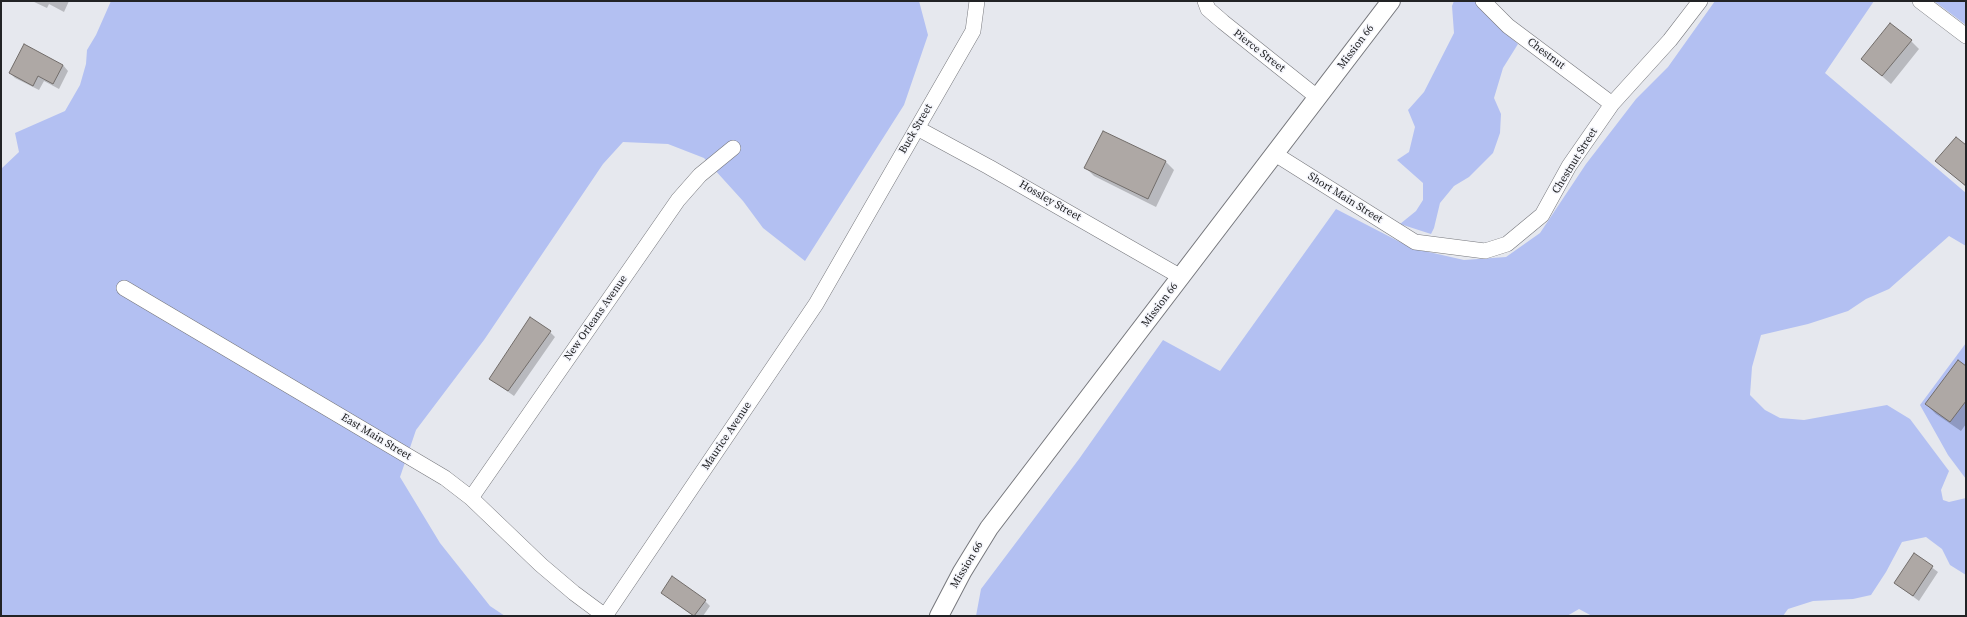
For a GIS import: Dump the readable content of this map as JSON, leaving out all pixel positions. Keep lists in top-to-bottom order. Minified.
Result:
{"streets":{"street":["Mission 66","Pierce Street","Chestnut","Buck Street","Chestnut Street","Short Main Street","Hossley Street","New Orleans Avenue","Maurice Avenue","East Main Street"]},"crossings":[["Mission 66","Pierce Street"],["Mission 66","Short Main Street"],["Mission 66","Hossley Street"],["Chestnut","Chestnut Street"],["Buck Street","Hossley Street"],["Buck Street","Maurice Avenue"],["Chestnut Street","Short Main Street"],["New Orleans Avenue","East Main Street"],["Maurice Avenue","East Main Street"]]}
